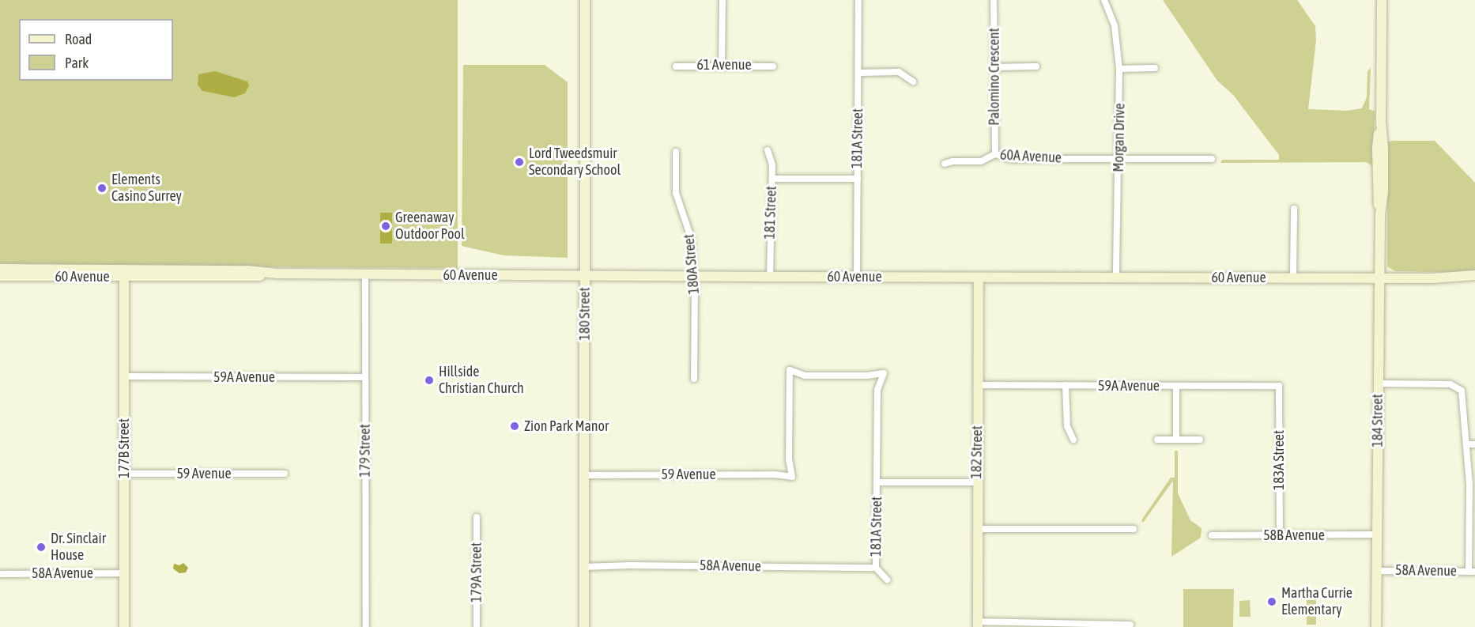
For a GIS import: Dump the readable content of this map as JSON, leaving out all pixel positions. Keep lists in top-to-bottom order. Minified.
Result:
{"streets":{"main road":["60 Avenue","180 Street","184 Street","177B Street","182 Street"],"street":["61 Avenue","Palomino Crescent","Morgan Drive","181A Street","60A Avenue","181 Street","180A Street","59A Avenue","179 Street","183A Street","59 Avenue","58B Avenue","58A Avenue","179A Street"]},"crossings":[["Palomino Crescent","60A Avenue"],["Morgan Drive","60A Avenue"],["Morgan Drive","60 Avenue"],["181A Street","60 Avenue"],["181A Street","59 Avenue"],["181A Street","58A Avenue"],["181 Street","60 Avenue"],["180A Street","60 Avenue"],["60 Avenue","180 Street"],["60 Avenue","184 Street"],["60 Avenue","177B Street"],["60 Avenue","179 Street"],["60 Avenue","182 Street"],["180 Street","59 Avenue"],["180 Street","58A Avenue"],["59A Avenue","177B Street"],["59A Avenue","179 Street"],["59A Avenue","182 Street"],["59A Avenue","183A Street"],["184 Street","58B Avenue"],["184 Street","58A Avenue"],["177B Street","59 Avenue"],["177B Street","58A Avenue"],["183A Street","58B Avenue"]],"places":["Lord Tweedsmuir Secondary School","Elements Casino Surrey","Greenaway Outdoor Pool","Hillside Christian Church","Zion Park Manor","Dr. Sinclair House","Martha Currie Elementary"],"legend":["Road","Park"]}
